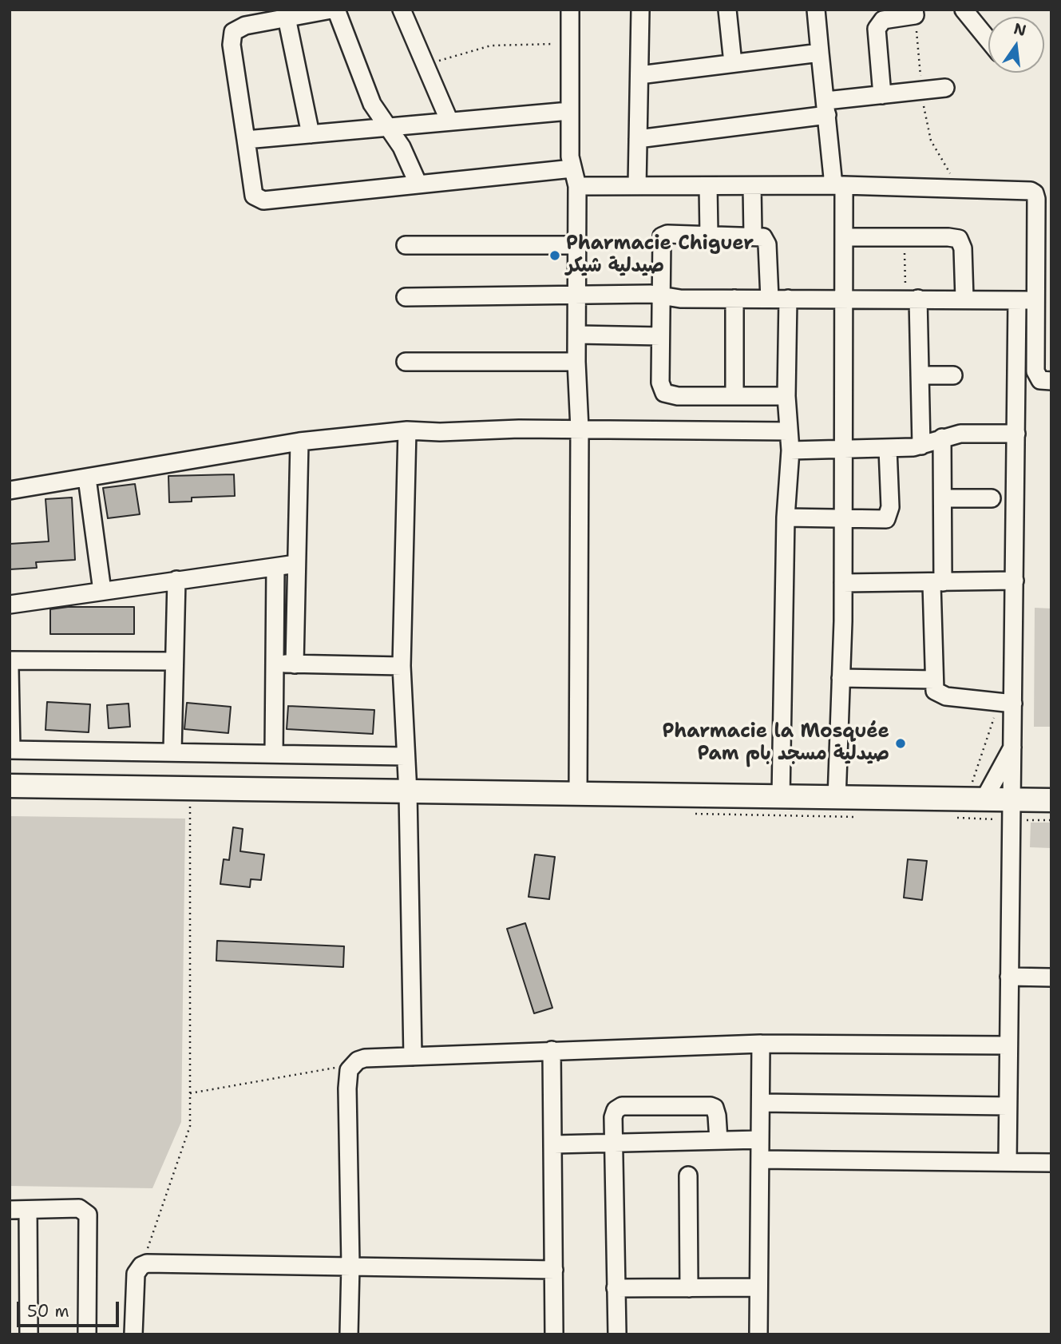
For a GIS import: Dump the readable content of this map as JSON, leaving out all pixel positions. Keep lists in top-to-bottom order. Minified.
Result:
{"places":["Pharmacie Chiguer صيدلية شيكر","Pharmacie la Mosquée Pam صيدلية مسجد بام"],"scale_bar":"50 m","north":"top"}
